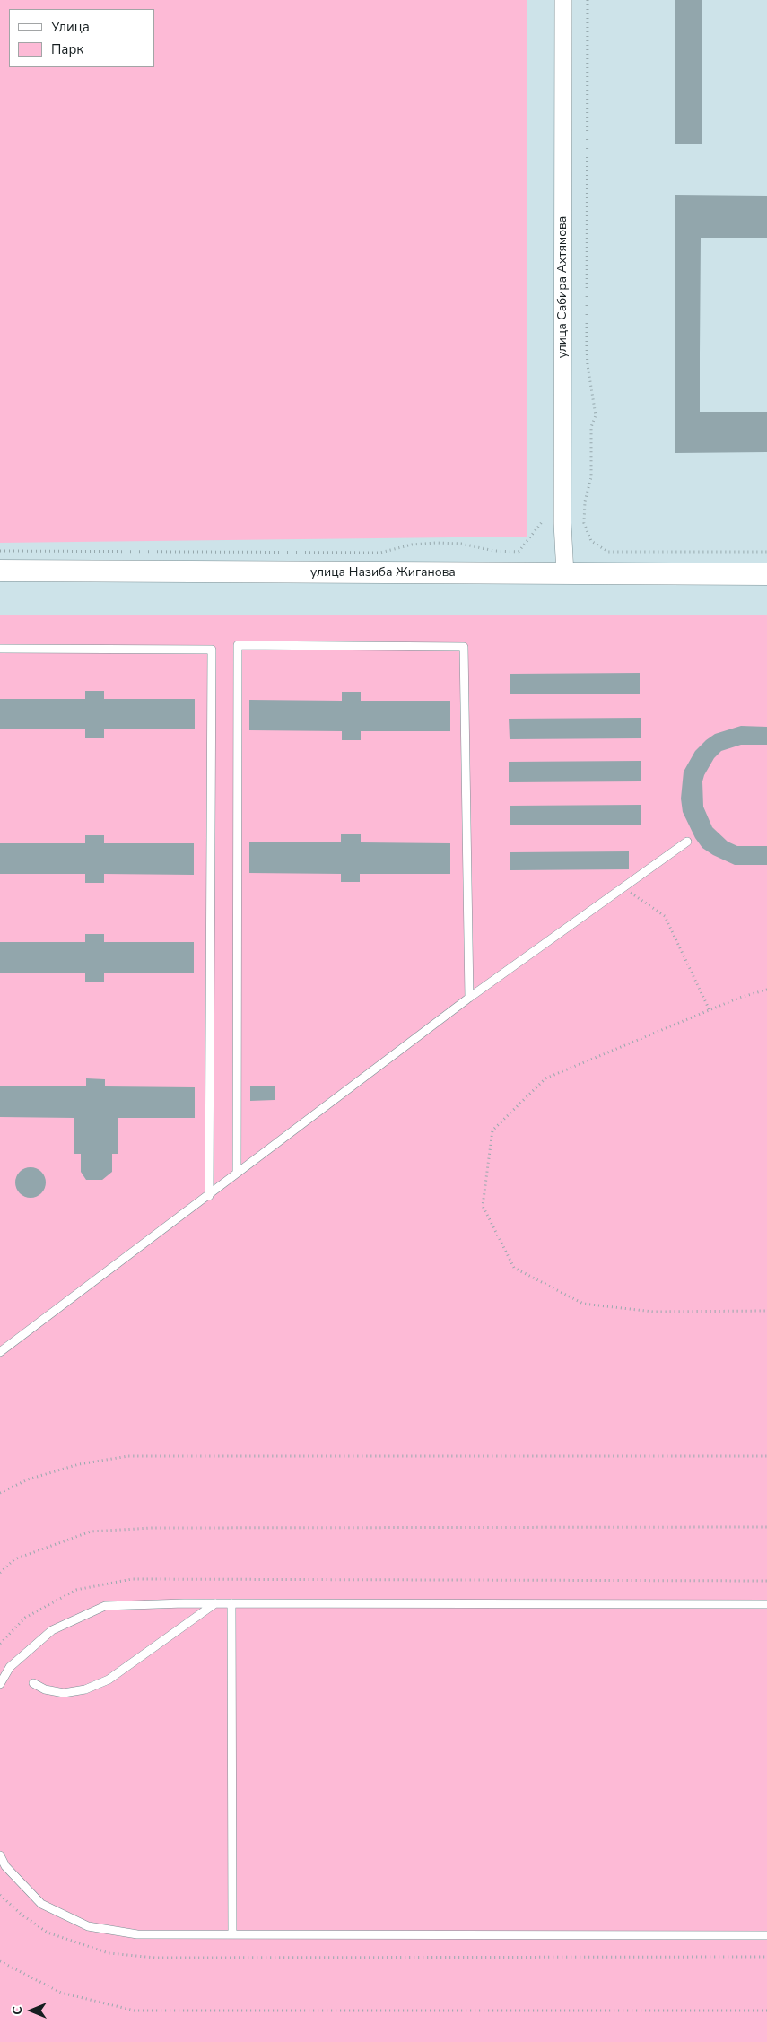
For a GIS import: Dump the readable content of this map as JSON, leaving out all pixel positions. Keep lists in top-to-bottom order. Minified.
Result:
{"streets":{"street":["улица Сабира Ахтямова","улица Назиба Жиганова"]},"crossings":[["улица Сабира Ахтямова","улица Назиба Жиганова"]],"legend":["Улица","Парк"],"north":"left"}
